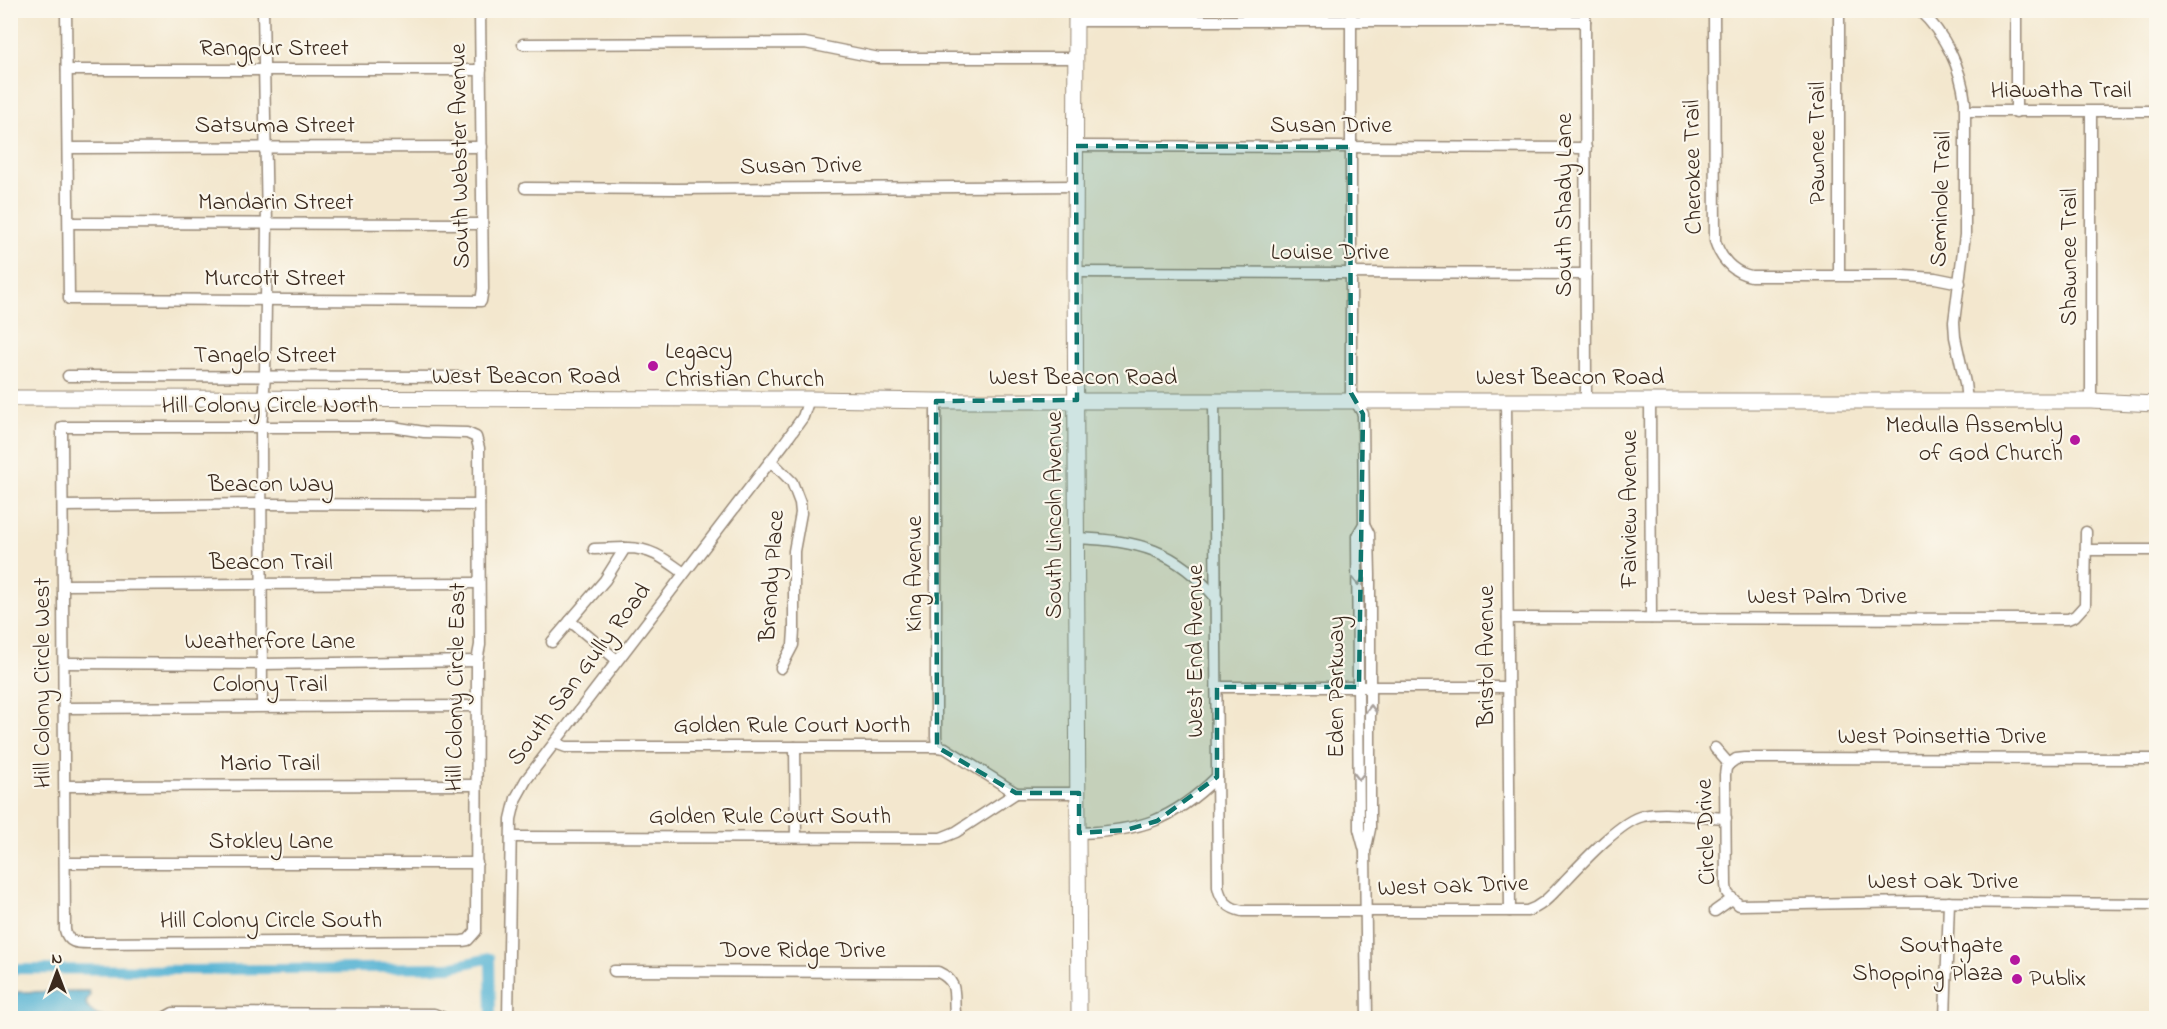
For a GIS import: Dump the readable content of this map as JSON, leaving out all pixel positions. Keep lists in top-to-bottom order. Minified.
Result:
{"streets":{"street":["Rangpur Street","Hiawatha Trail","Satsuma Street","Susan Drive","Pawnee Trail","South Webster Avenue","Cherokee Trail","Seminole Trail","Mandarin Street","South Shady Lane","Louise Drive","Shawnee Trail","Murcott Street","Tangelo Street","West Beacon Road","Hill Colony Circle North","Beacon Way","Fairview Avenue","South Lincoln Avenue","Beacon Trail","King Avenue","Brandy Place","West Palm Drive","Weatherfore Lane","West End Avenue","Bristol Avenue","South San Gully Road","Hill Colony Circle West","Colony Trail","Hill Colony Circle East","Eden Parkway","Golden Rule Court North","West Poinsettia Drive","Mario Trail","Golden Rule Court South","Circle Drive","Stokley Lane","West Oak Drive","Hill Colony Circle South","Dove Ridge Drive"]},"crossings":[["Rangpur Street","South Webster Avenue"],["Hiawatha Trail","Seminole Trail"],["Hiawatha Trail","Shawnee Trail"],["Satsuma Street","South Webster Avenue"],["Susan Drive","South Shady Lane"],["Susan Drive","South Lincoln Avenue"],["Susan Drive","Eden Parkway"],["Pawnee Trail","Cherokee Trail"],["South Webster Avenue","Mandarin Street"],["South Webster Avenue","Murcott Street"],["Cherokee Trail","Seminole Trail"],["Seminole Trail","West Beacon Road"],["Mandarin Street","Murcott Street"],["South Shady Lane","Louise Drive"],["South Shady Lane","West Beacon Road"],["Louise Drive","South Lincoln Avenue"],["Louise Drive","Eden Parkway"],["Shawnee Trail","West Beacon Road"],["West Beacon Road","Fairview Avenue"],["West Beacon Road","South Lincoln Avenue"],["West Beacon Road","King Avenue"],["West Beacon Road","West End Avenue"],["West Beacon Road","Bristol Avenue"],["West Beacon Road","South San Gully Road"],["West Beacon Road","Eden Parkway"],["Hill Colony Circle North","Hill Colony Circle West"],["Hill Colony Circle North","Hill Colony Circle East"],["Beacon Way","Hill Colony Circle West"],["Beacon Way","Hill Colony Circle East"],["Fairview Avenue","West Palm Drive"],["Beacon Trail","Hill Colony Circle West"],["Beacon Trail","Hill Colony Circle East"],["King Avenue","Golden Rule Court North"],["Brandy Place","South San Gully Road"],["West Palm Drive","Bristol Avenue"],["Weatherfore Lane","Hill Colony Circle West"],["Weatherfore Lane","Hill Colony Circle East"],["West End Avenue","West Oak Drive"],["Bristol Avenue","West Oak Drive"],["South San Gully Road","Golden Rule Court North"],["South San Gully Road","Golden Rule Court South"],["Hill Colony Circle West","Colony Trail"],["Hill Colony Circle West","Mario Trail"],["Hill Colony Circle West","Stokley Lane"],["Hill Colony Circle West","Hill Colony Circle South"],["Colony Trail","Hill Colony Circle East"],["Hill Colony Circle East","Mario Trail"],["Hill Colony Circle East","Stokley Lane"],["Hill Colony Circle East","Hill Colony Circle South"],["Eden Parkway","West Oak Drive"],["Golden Rule Court North","Golden Rule Court South"],["West Poinsettia Drive","Circle Drive"],["Circle Drive","West Oak Drive"]],"places":["Legacy Christian Church","Medulla Assembly of God Church","Southgate Shopping Plaza","Publix"],"north":"top"}
